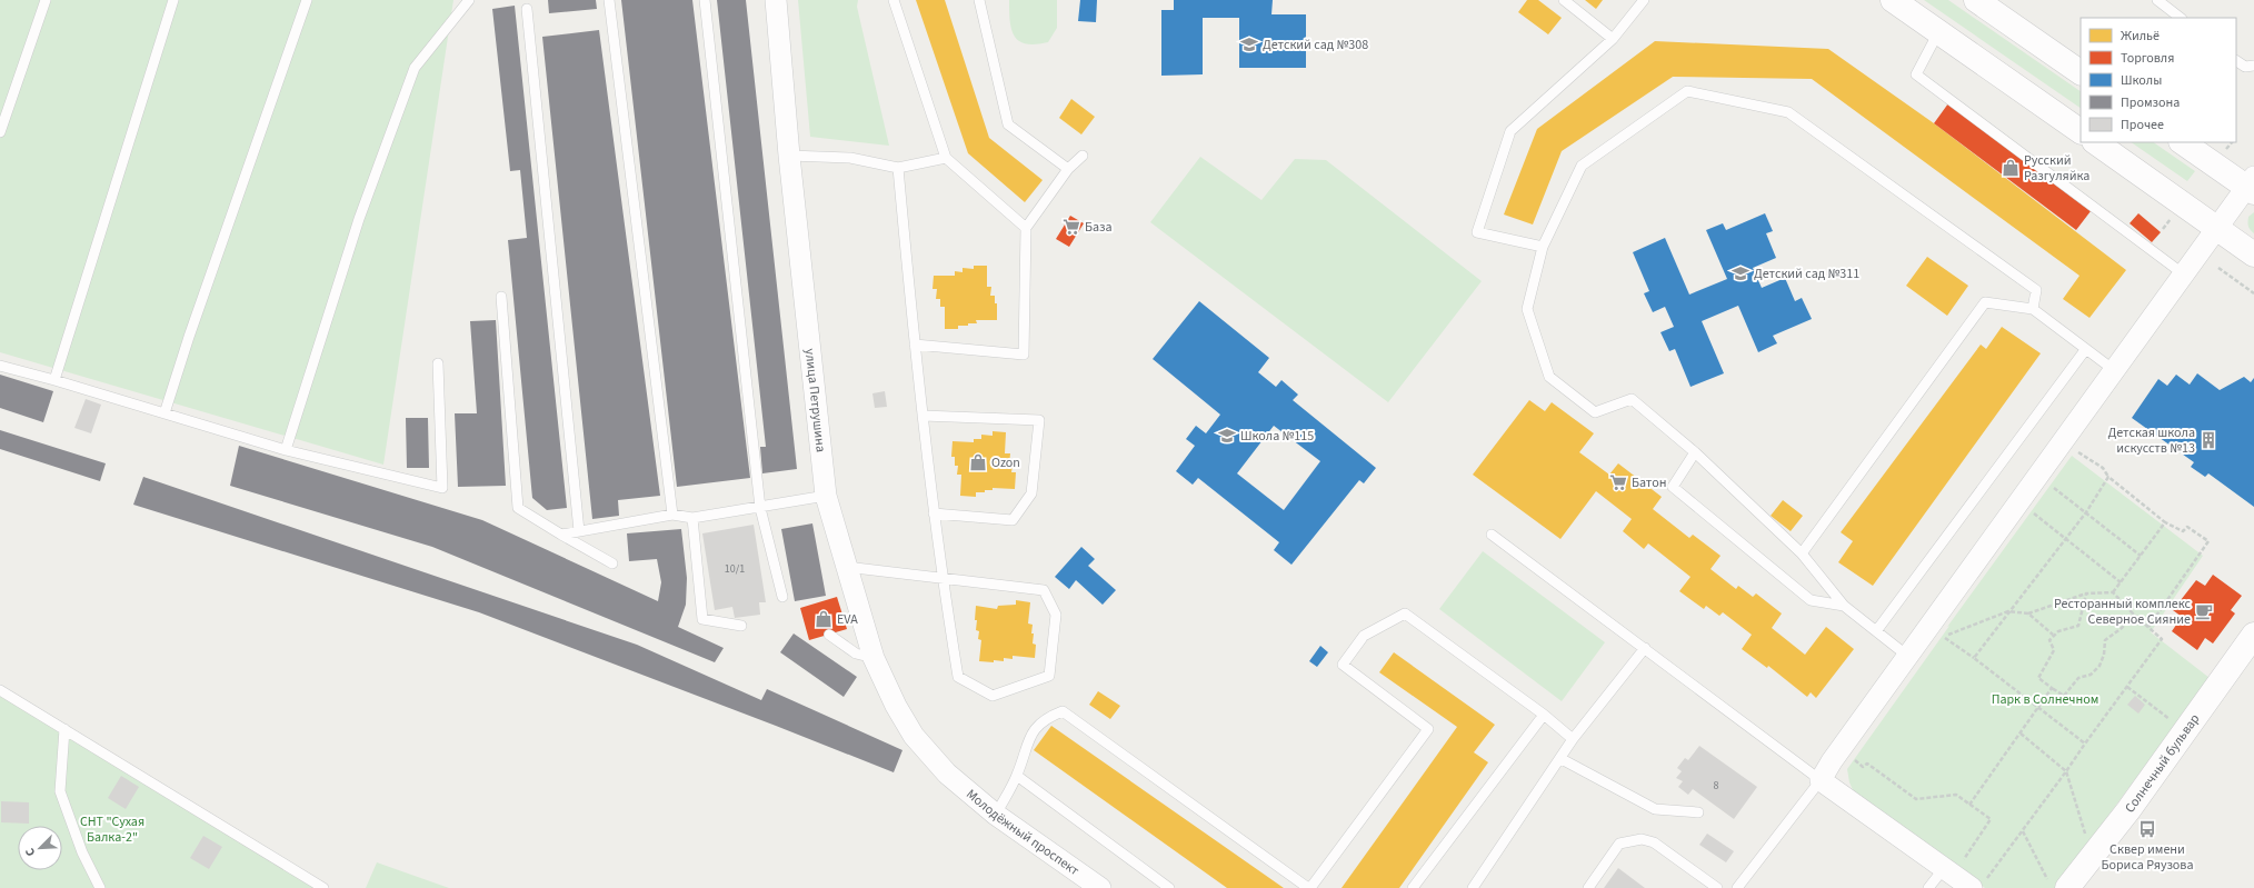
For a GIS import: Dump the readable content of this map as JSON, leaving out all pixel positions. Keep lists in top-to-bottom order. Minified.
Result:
{"streets":{"main road":["Солнечный бульвар"],"street":["улица Петрушина","Молодёжный проспект"]},"crossings":[["улица Петрушина","Молодёжный проспект"]],"parks":["Парк в Солнечном","СНТ \"Сухая Балка-2\""],"places":{"school or university":["Детский сад №308","Детский сад №311","Школа №115"],"shop":["Русский Разгуляйка","Ozon","EVA"],"supermarket":["База","Батон"],"building":["Детская школа искусств №13"],"cafe":["Ресторанный комплекс Северное Сияние"],"bus stop":["Сквер имени Бориса Ряузова"]},"house_numbers":["10/1","8"],"legend":["Жильё","Торговля","Школы","Промзона","Прочее"],"north":"bottom left"}
